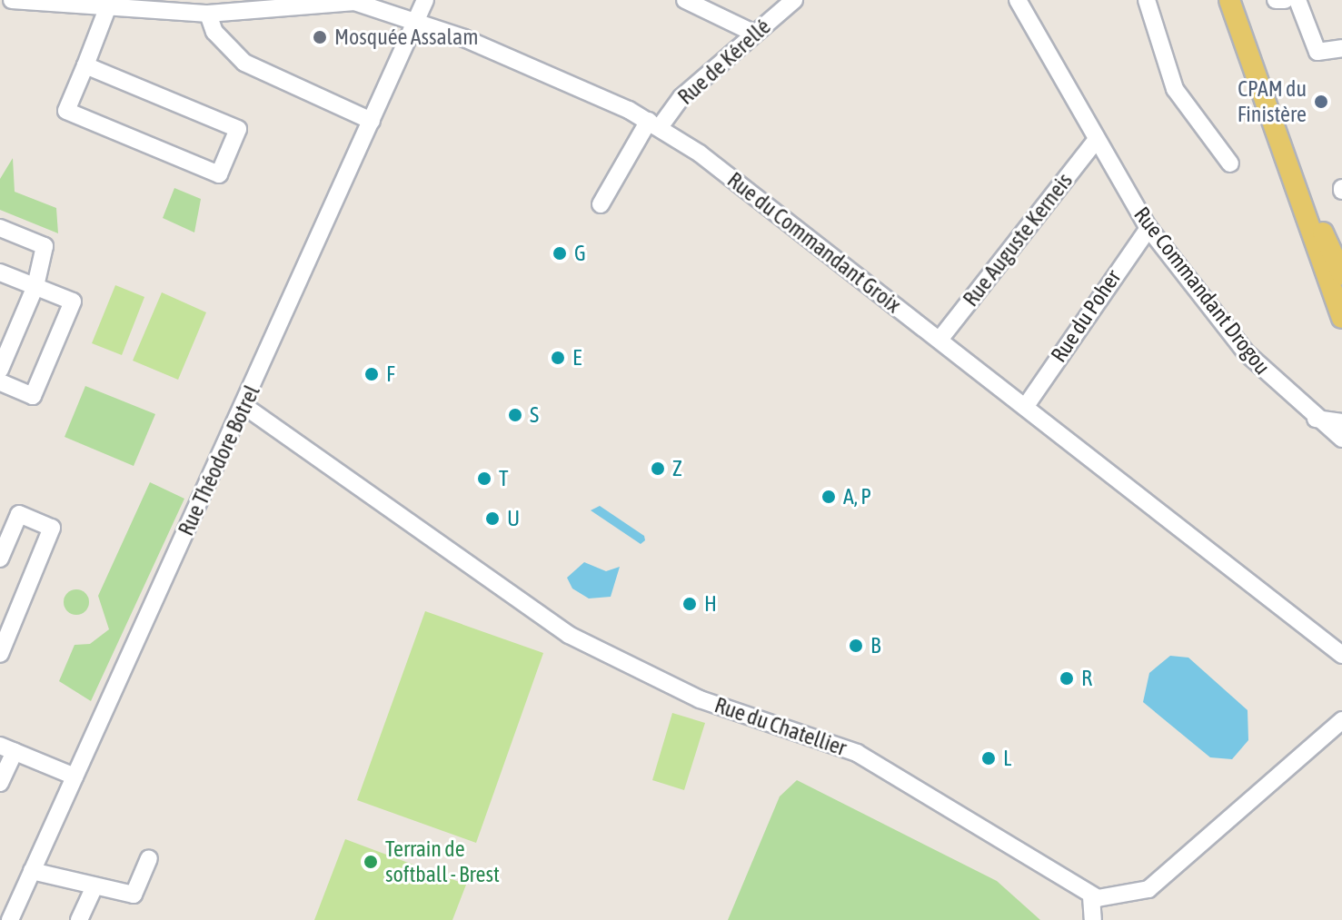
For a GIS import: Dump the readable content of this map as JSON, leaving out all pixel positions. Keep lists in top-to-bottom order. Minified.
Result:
{"streets":{"street":["Rue de Kérellé","Rue Auguste Kerneis","Rue du Commandant Groix","Rue Commandant Drogou","Rue du Poher","Rue Théodore Botrel","Rue du Chatellier"]},"crossings":[["Rue de Kérellé","Rue du Commandant Groix"],["Rue Auguste Kerneis","Rue du Commandant Groix"],["Rue Auguste Kerneis","Rue Commandant Drogou"],["Rue du Commandant Groix","Rue du Poher"],["Rue du Commandant Groix","Rue Théodore Botrel"],["Rue Commandant Drogou","Rue du Poher"],["Rue Théodore Botrel","Rue du Chatellier"]],"places":["Mosquée Assalam","CPAM du Finistère","G","E","F","S","Z","T","A, P","U","H","B","R","L","Terrain de softball - Brest"]}
